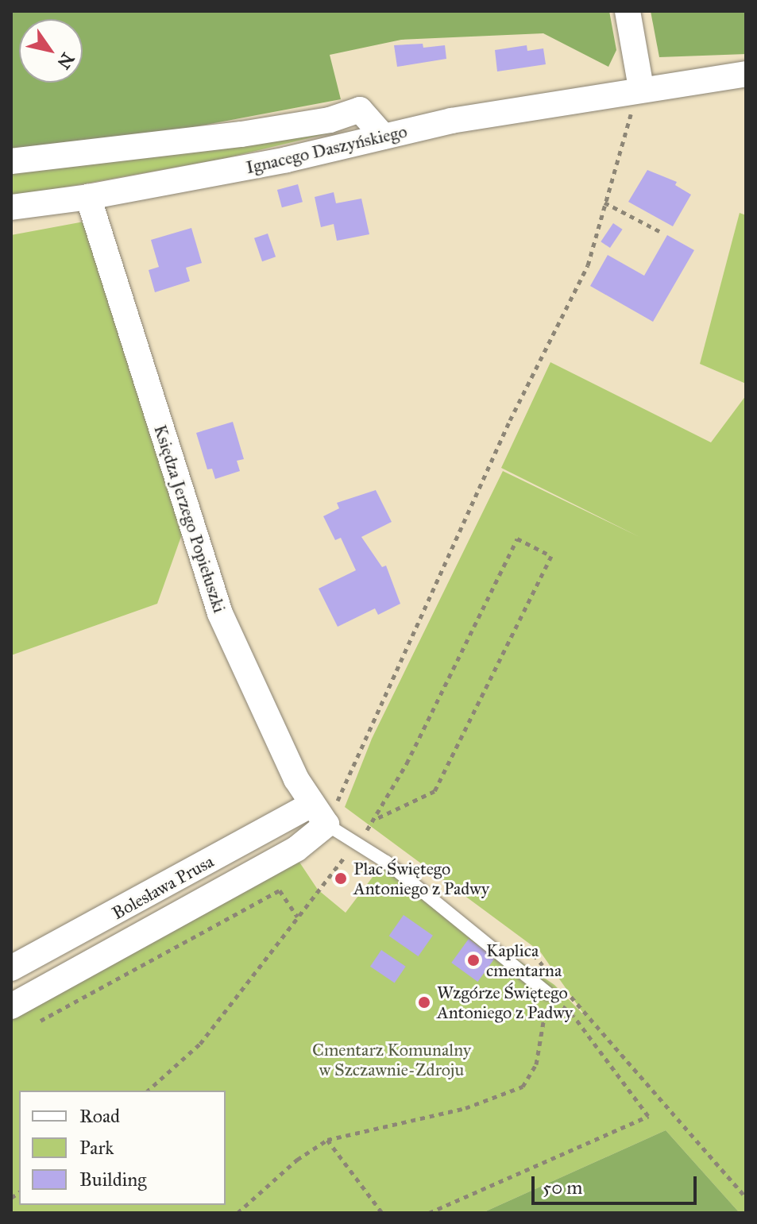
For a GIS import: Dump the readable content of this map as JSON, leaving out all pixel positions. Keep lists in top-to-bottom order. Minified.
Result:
{"streets":{"street":["Ignacego Daszyńskiego","Księdza Jerzego Popiełuszki","Bolesława Prusa"]},"crossings":[["Ignacego Daszyńskiego","Księdza Jerzego Popiełuszki"],["Księdza Jerzego Popiełuszki","Bolesława Prusa"]],"parks":["Cmentarz Komunalny w Szczawnie-Zdroju"],"places":["Plac Świętego Antoniego z Padwy","Kaplica cmentarna","Wzgórze Świętego Antoniego z Padwy"],"legend":["Road","Park","Building"],"scale_bar":"50 m","north":"bottom right"}
